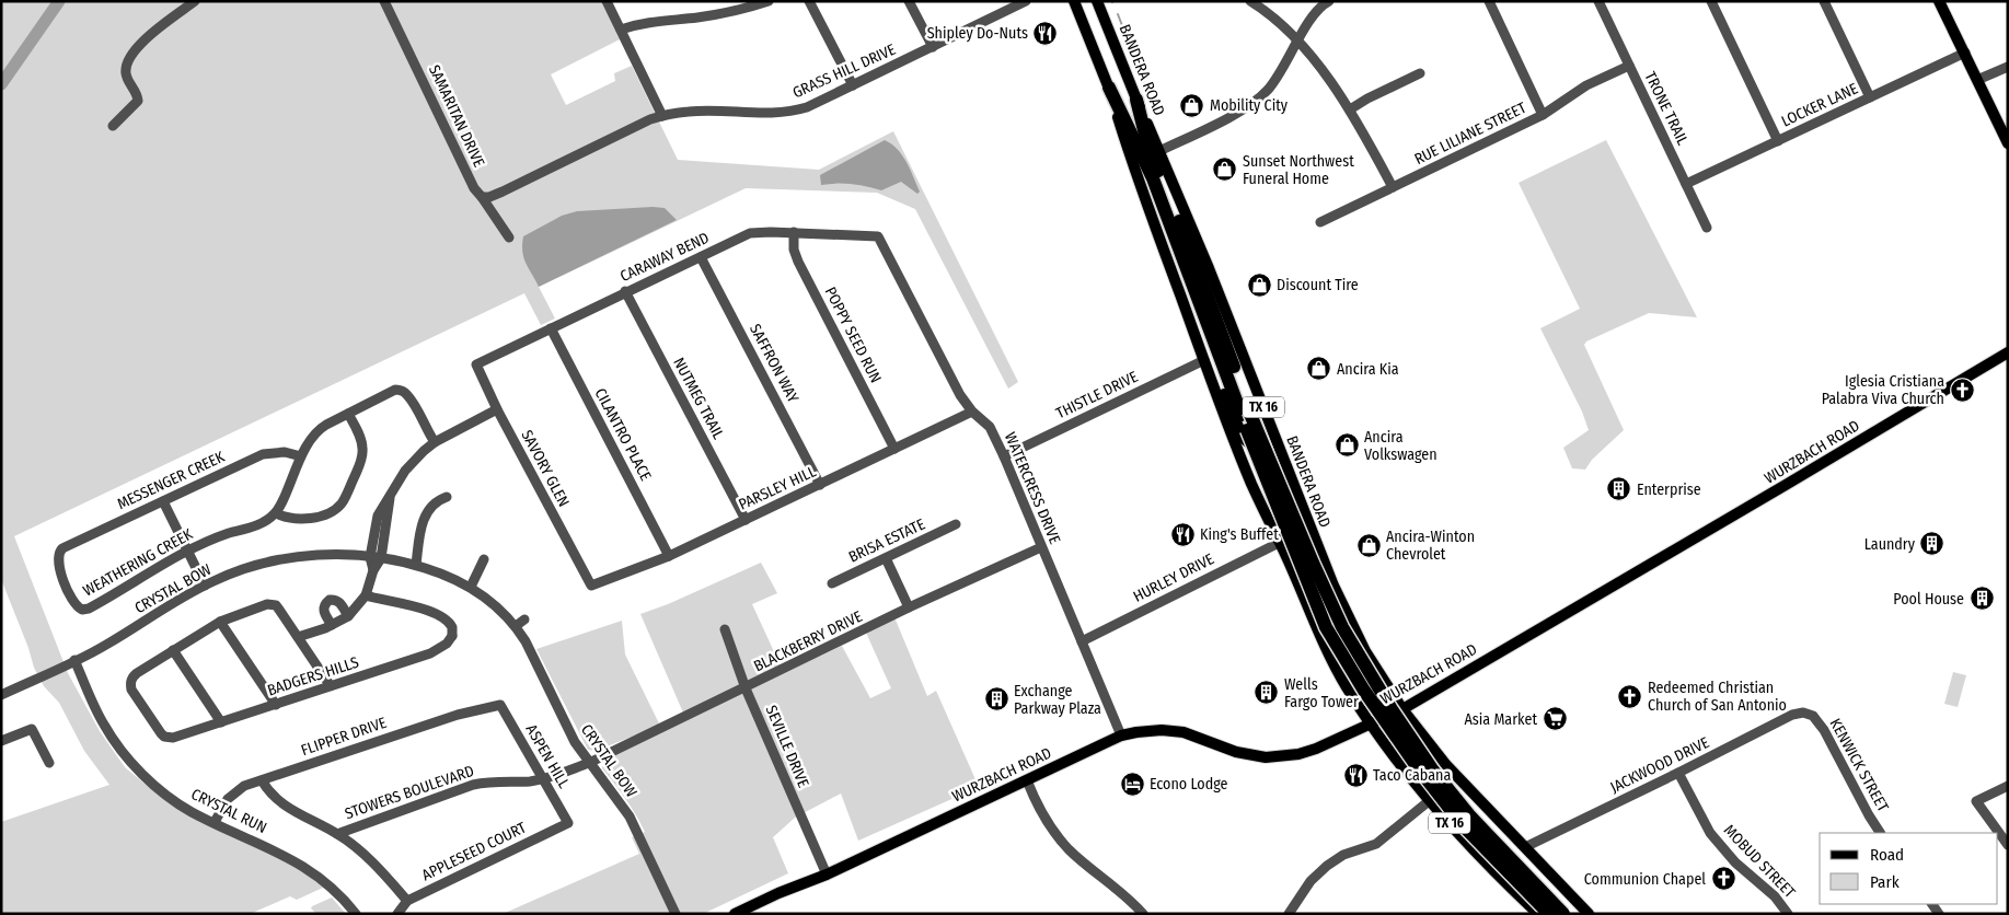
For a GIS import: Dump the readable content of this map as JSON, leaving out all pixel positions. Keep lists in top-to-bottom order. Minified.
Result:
{"streets":{"main road":["BANDERA ROAD","TX 16","WURZBACH ROAD"],"street":["GRASS HILL DRIVE","LOCKER LANE","TRONE TRAIL","SAMARITAN DRIVE","RUE LILIANE STREET","CARAWAY BEND","POPPY SEED RUN","SAFFRON WAY","THISTLE DRIVE","NUTMEG TRAIL","CILANTRO PLACE","SAVORY GLEN","MESSENGER CREEK","PARSLEY HILL","WATERCRESS DRIVE","BRISA ESTATE","WEATHERING CREEK","HURLEY DRIVE","CRYSTAL BOW","BLACKBERRY DRIVE","BADGERS HILLS","FLIPPER DRIVE","SEVILLE DRIVE","ASPEN HILL","JACKWOOD DRIVE","KENWICK STREET","STOWERS BOULEVARD","CRYSTAL RUN","APPLESEED COURT","MOBUD STREET"]},"crossings":[["BANDERA ROAD","WURZBACH ROAD"],["BANDERA ROAD","JACKWOOD DRIVE"],["GRASS HILL DRIVE","SAMARITAN DRIVE"],["LOCKER LANE","TRONE TRAIL"],["TRONE TRAIL","RUE LILIANE STREET"],["CARAWAY BEND","POPPY SEED RUN"],["CARAWAY BEND","SAFFRON WAY"],["CARAWAY BEND","NUTMEG TRAIL"],["CARAWAY BEND","CILANTRO PLACE"],["CARAWAY BEND","SAVORY GLEN"],["CARAWAY BEND","WATERCRESS DRIVE"],["POPPY SEED RUN","PARSLEY HILL"],["SAFFRON WAY","PARSLEY HILL"],["THISTLE DRIVE","TX 16"],["THISTLE DRIVE","WATERCRESS DRIVE"],["NUTMEG TRAIL","PARSLEY HILL"],["TX 16","WURZBACH ROAD"],["TX 16","HURLEY DRIVE"],["CILANTRO PLACE","PARSLEY HILL"],["WURZBACH ROAD","WATERCRESS DRIVE"],["WURZBACH ROAD","SEVILLE DRIVE"],["SAVORY GLEN","PARSLEY HILL"],["MESSENGER CREEK","WEATHERING CREEK"],["PARSLEY HILL","WATERCRESS DRIVE"],["WATERCRESS DRIVE","HURLEY DRIVE"],["WATERCRESS DRIVE","BLACKBERRY DRIVE"],["CRYSTAL BOW","BLACKBERRY DRIVE"],["CRYSTAL BOW","STOWERS BOULEVARD"],["CRYSTAL BOW","CRYSTAL RUN"],["BLACKBERRY DRIVE","SEVILLE DRIVE"],["BLACKBERRY DRIVE","STOWERS BOULEVARD"],["FLIPPER DRIVE","ASPEN HILL"],["FLIPPER DRIVE","CRYSTAL RUN"],["ASPEN HILL","STOWERS BOULEVARD"],["ASPEN HILL","APPLESEED COURT"],["JACKWOOD DRIVE","KENWICK STREET"],["JACKWOOD DRIVE","MOBUD STREET"]],"places":{"restaurant":["Shipley Do-Nuts","King's Buffet","Taco Cabana"],"shop":["Mobility City","Sunset Northwest Funeral Home","Discount Tire","Ancira Kia","Ancira Volkswagen","Ancira-Winton Chevrolet"],"church":["Iglesia Cristiana Palabra Viva Church","Redeemed Christian Church of San Antonio","Communion Chapel"],"building":["Enterprise","Laundry","Pool House","Wells Fargo Tower","Exchange Parkway Plaza"],"supermarket":["Asia Market"],"hotel":["Econo Lodge"]},"legend":["Road","Park"]}
